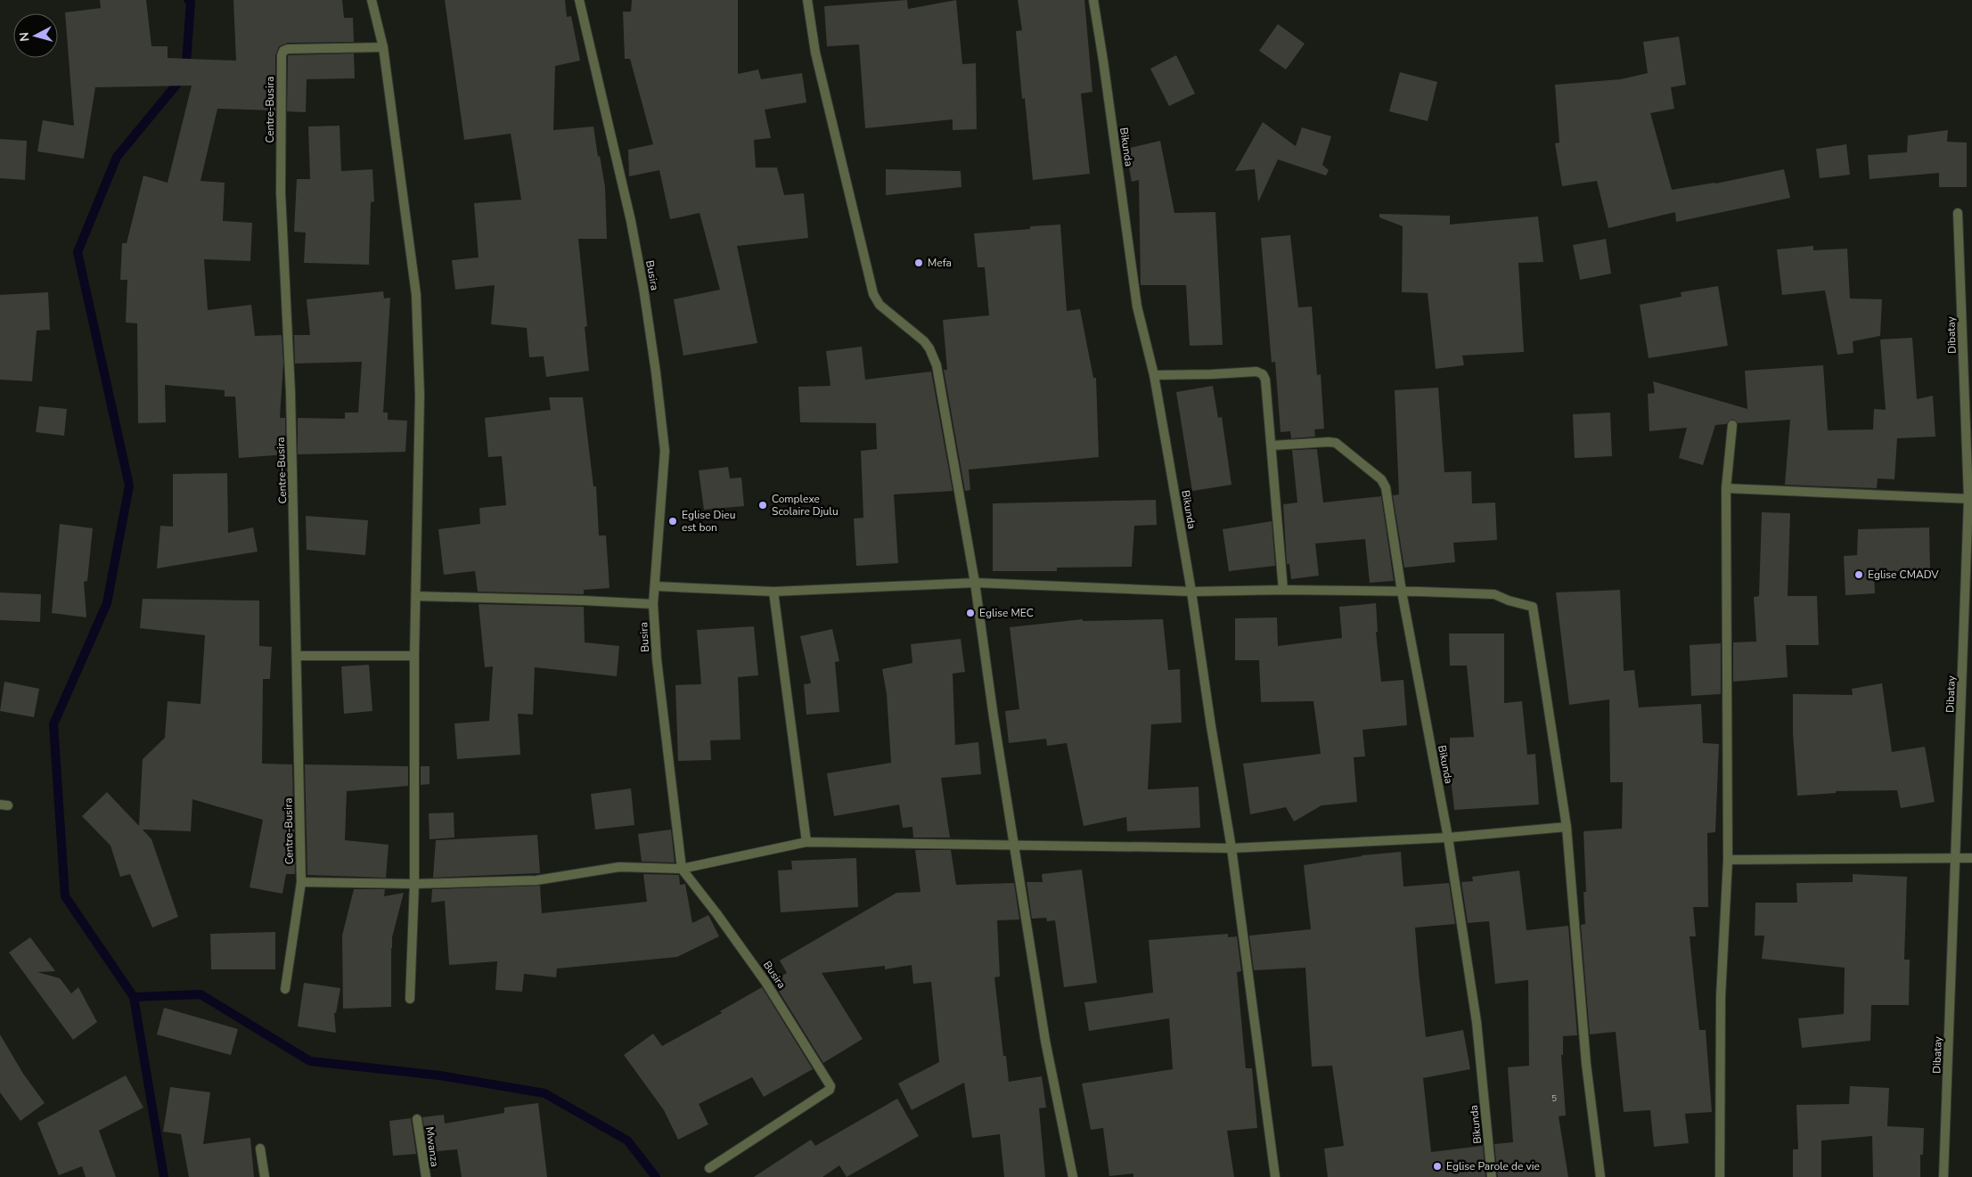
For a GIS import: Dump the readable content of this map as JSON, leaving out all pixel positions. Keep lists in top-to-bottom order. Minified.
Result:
{"streets":{"street":["Centre-Busira","Bikunda","Busira","Dibatay","Mwanza"]},"places":["Mefa","Complexe Scolaire Djulu","Eglise Dieu est bon","Eglise CMADV","Eglise MEC","Eglise Parole de vie"],"house_numbers":["5"],"north":"left"}
